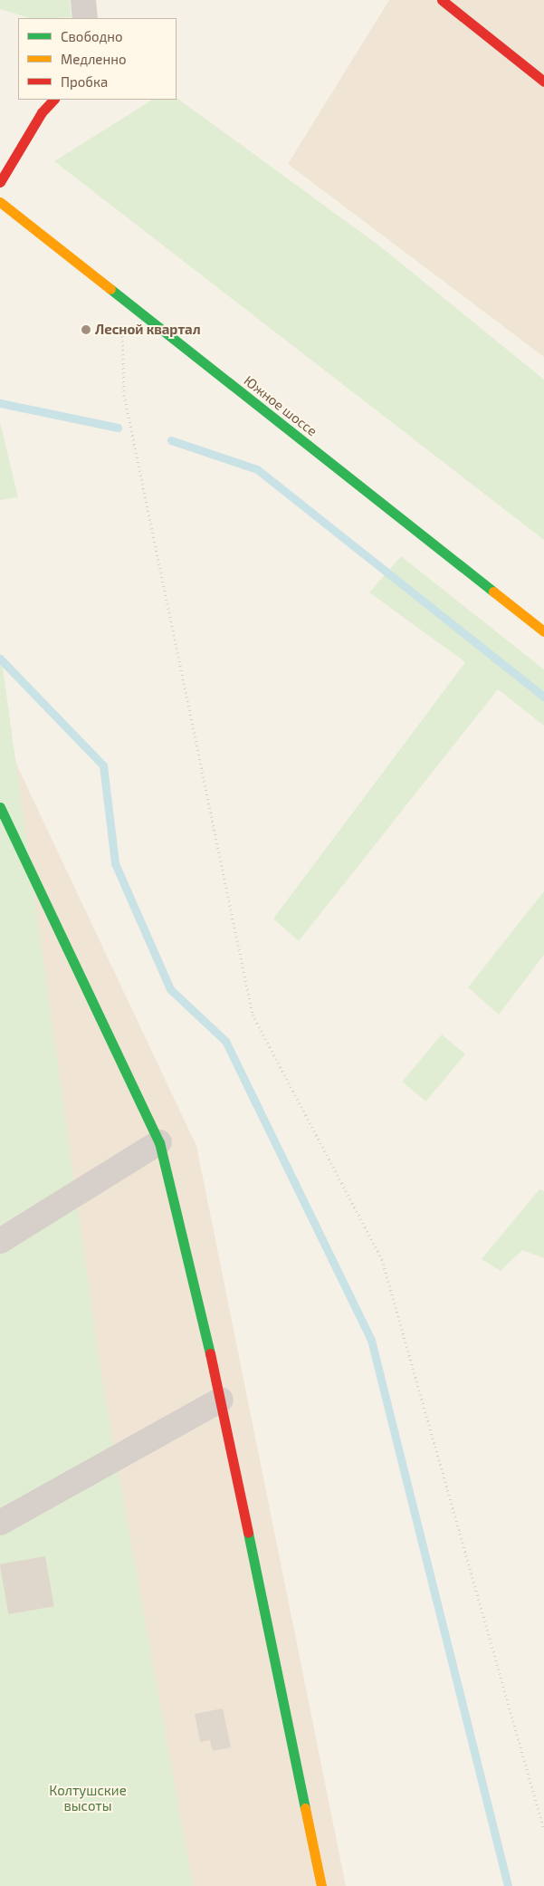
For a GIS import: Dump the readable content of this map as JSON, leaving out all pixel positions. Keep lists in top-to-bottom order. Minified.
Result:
{"streets":{"street":["Южное шоссе"]},"parks":["Колтушские высоты"],"places":["Лесной квартал"],"legend":["Свободно","Медленно","Пробка"]}
